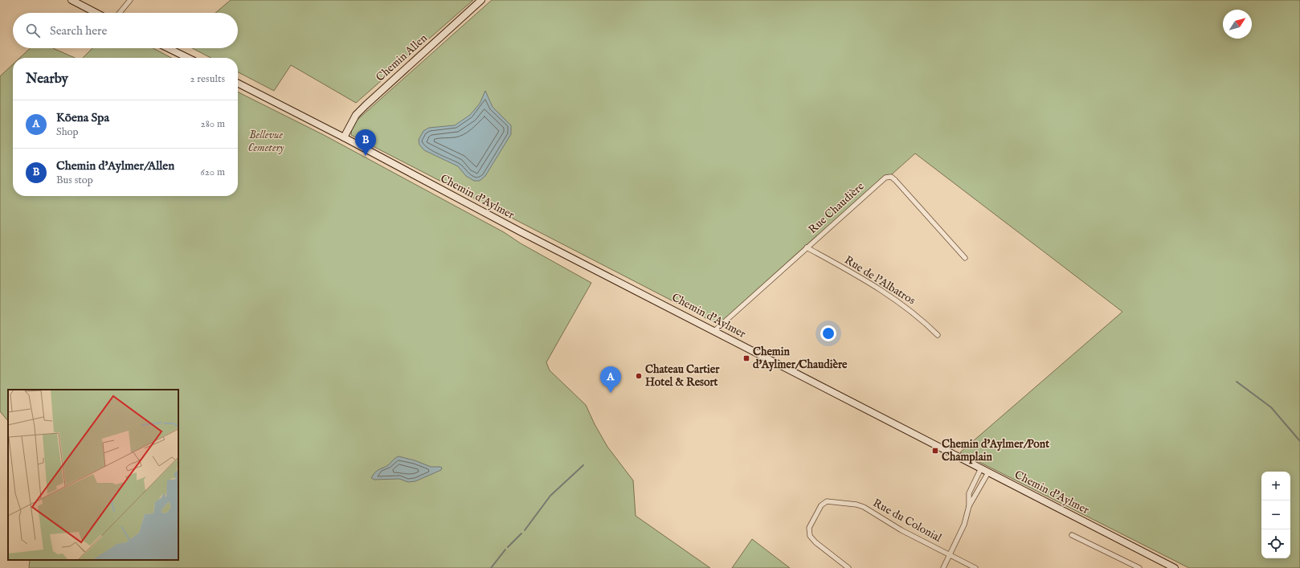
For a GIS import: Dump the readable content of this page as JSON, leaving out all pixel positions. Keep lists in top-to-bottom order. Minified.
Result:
{"streets":{"main road":["Chemin Allen","Chemin d'Aylmer"],"street":["Rue Chaudière","Rue de l'Albatros","Rue du Colonial"]},"crossings":[["Chemin Allen","Chemin d'Aylmer"],["Chemin d'Aylmer","Rue Chaudière"],["Rue Chaudière","Rue de l'Albatros"]],"parks":["Bellevue Cemetery"],"places":{"transit":["Chemin d'Aylmer/Chaudière","Chemin d'Aylmer/Pont Champlain"],"other":["Chateau Cartier Hotel & Resort"]},"north":"top right","page":{"search":"Search here","heading":["Nearby","2 results"],"list":[{"mark":"A","name":"Kōena Spa","note":"Shop","value":"280 m"},{"mark":"B","name":"Chemin d'Aylmer/Allen","note":"Bus stop","value":"620 m"}],"pins":["B","A"],"map_buttons":["+","−"]}}
